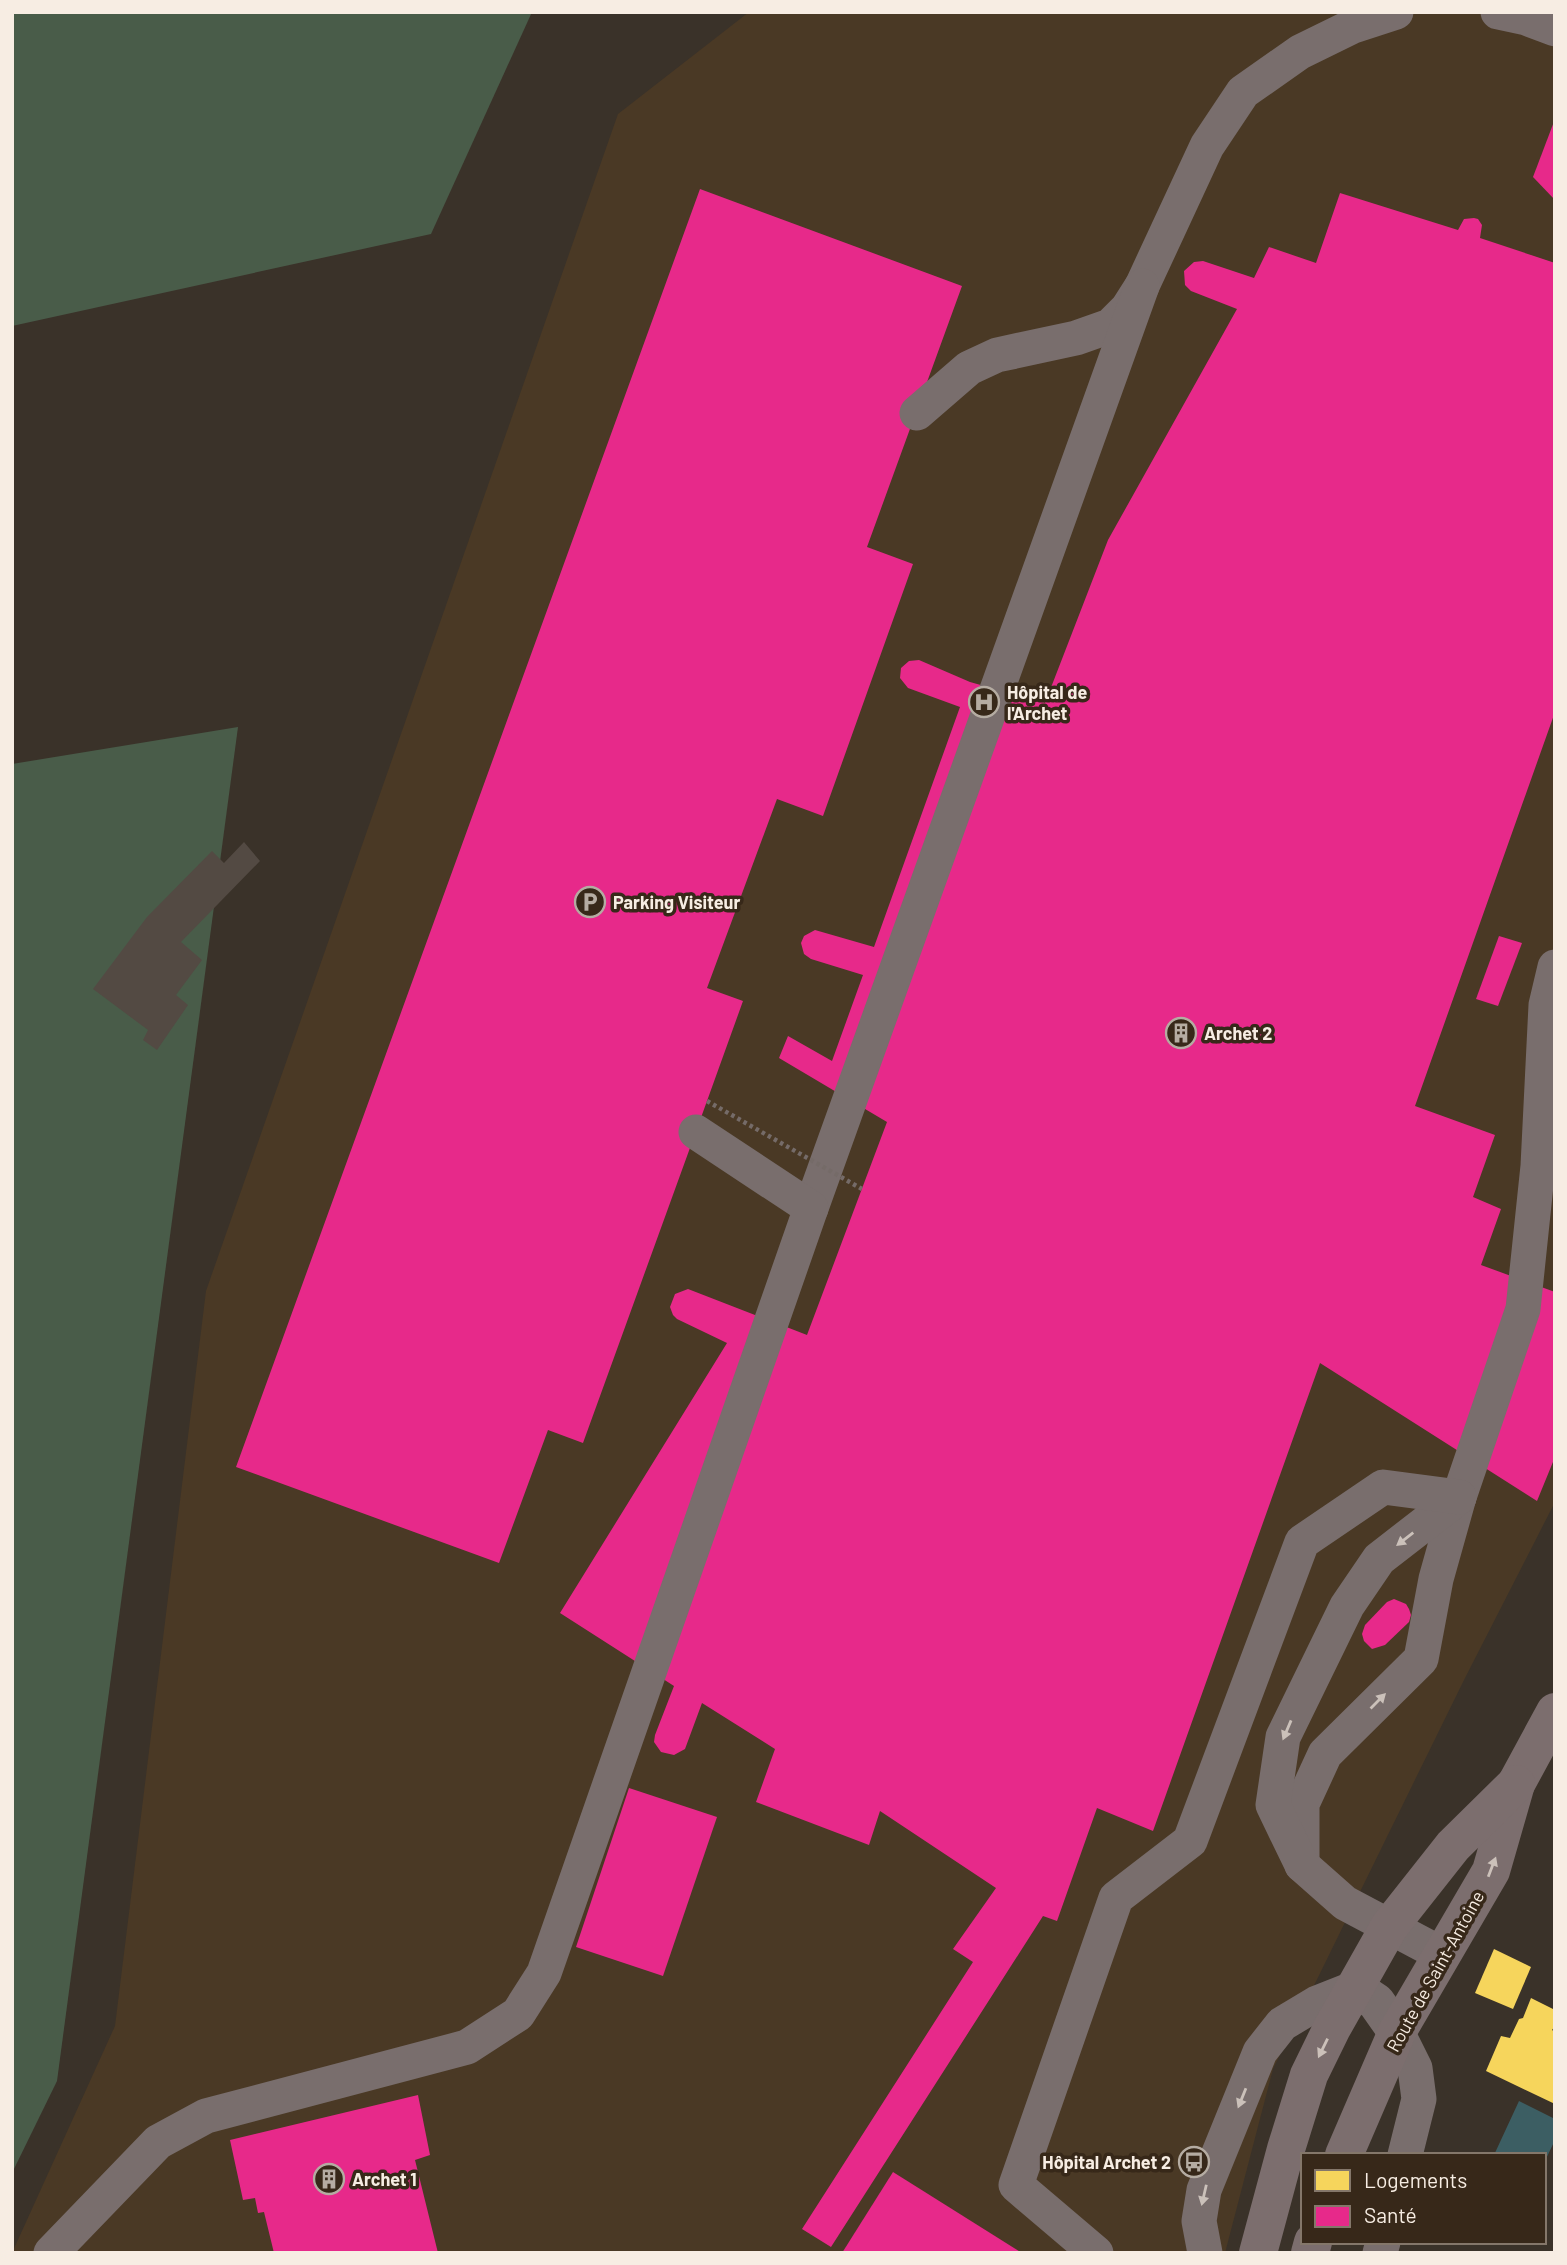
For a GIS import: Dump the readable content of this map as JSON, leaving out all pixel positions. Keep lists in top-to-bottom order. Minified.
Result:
{"streets":{"street":["Route de Saint-Antoine"]},"places":{"hospital":["Hôpital de l'Archet"],"parking":["Parking Visiteur"],"building":["Archet 2","Archet 1"],"bus stop":["Hôpital Archet 2"]},"legend":["Logements","Santé"]}
